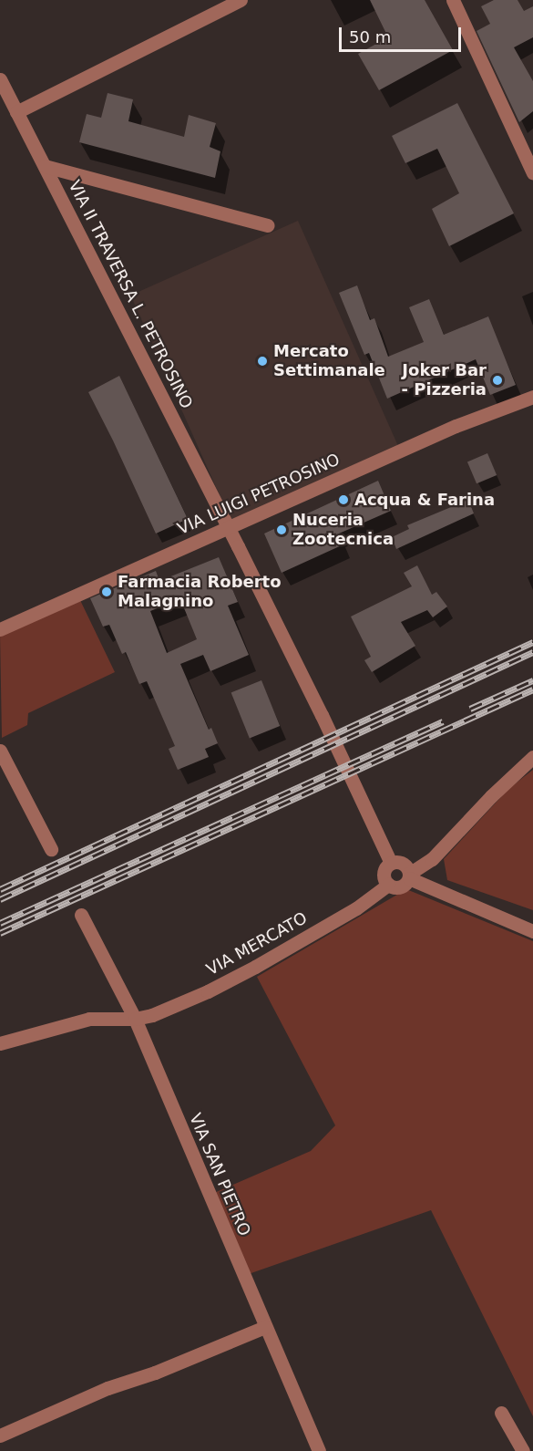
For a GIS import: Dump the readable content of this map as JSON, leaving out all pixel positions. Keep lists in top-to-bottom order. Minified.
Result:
{"streets":{"street":["VIA II TRAVERSA L. PETROSINO","VIA LUIGI PETROSINO","VIA MERCATO","VIA SAN PIETRO"]},"crossings":[["VIA II TRAVERSA L. PETROSINO","VIA LUIGI PETROSINO"],["VIA II TRAVERSA L. PETROSINO","VIA MERCATO"],["VIA MERCATO","VIA SAN PIETRO"]],"places":["Mercato Settimanale","Joker Bar - Pizzeria","Acqua & Farina","Nuceria Zootecnica","Farmacia Roberto Malagnino"],"scale_bar":"50 m"}
